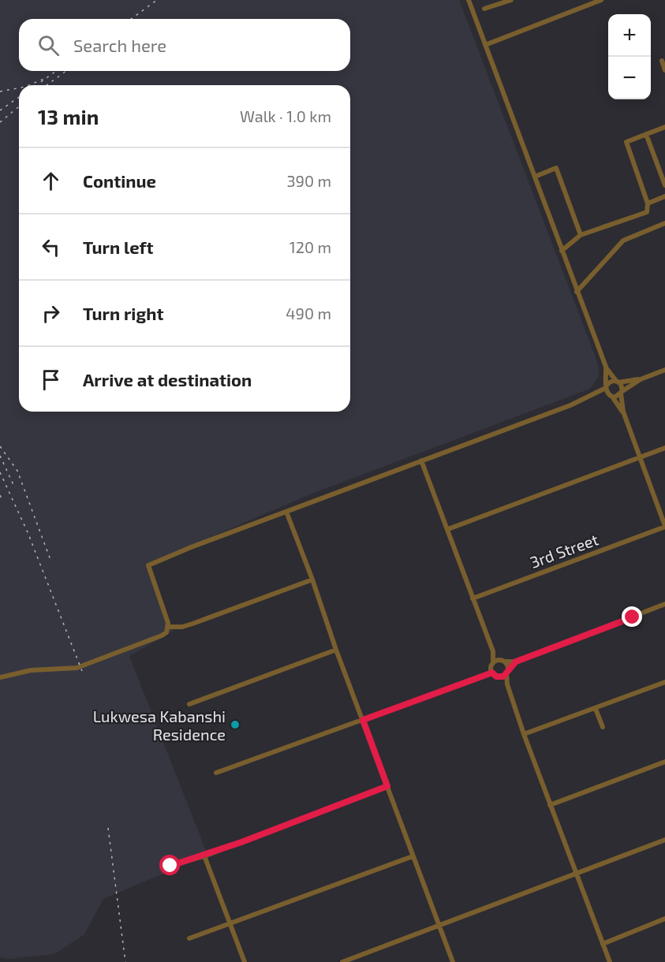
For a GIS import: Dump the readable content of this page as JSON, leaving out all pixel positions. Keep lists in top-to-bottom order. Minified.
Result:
{"streets":{"street":["3rd Street"]},"places":["Lukwesa Kabanshi Residence"],"page":{"map_buttons":["+","−"],"search":"Search here","heading":["13 min","Walk · 1.0 km"],"list":[["Continue","390 m"],["Turn left","120 m"],["Turn right","490 m"],"Arrive at destination"]}}
